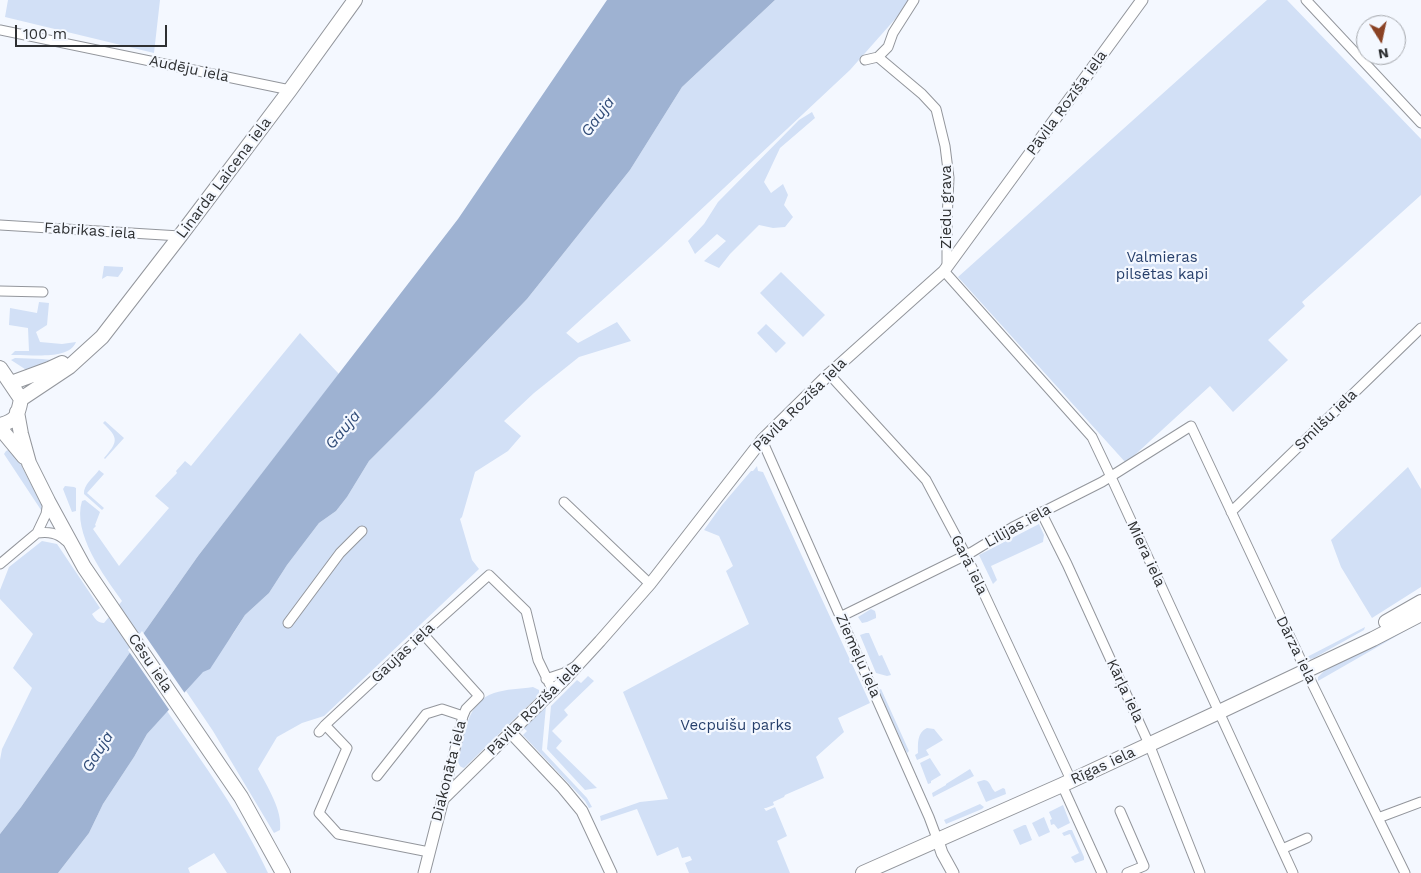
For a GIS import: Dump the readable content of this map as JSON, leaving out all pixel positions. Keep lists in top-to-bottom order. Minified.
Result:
{"streets":{"main road":["Linarda Laicena iela","Cēsu iela","Rīgas iela"],"street":["Audēju iela","Pāvila Rozīša iela","Ziedu grava","Fabrikas iela","Smilšu iela","Lilijas iela","Miera iela","Garā iela","Dārza iela","Gaujas iela","Ziemeļu iela","Kārļa iela","Diakonāta iela"]},"crossings":[["Audēju iela","Linarda Laicena iela"],["Pāvila Rozīša iela","Ziedu grava"],["Pāvila Rozīša iela","Miera iela"],["Pāvila Rozīša iela","Garā iela"],["Pāvila Rozīša iela","Ziemeļu iela"],["Pāvila Rozīša iela","Diakonāta iela"],["Linarda Laicena iela","Fabrikas iela"],["Linarda Laicena iela","Cēsu iela"],["Ziedu grava","Miera iela"],["Smilšu iela","Dārza iela"],["Lilijas iela","Miera iela"],["Lilijas iela","Garā iela"],["Lilijas iela","Dārza iela"],["Lilijas iela","Ziemeļu iela"],["Lilijas iela","Kārļa iela"],["Miera iela","Rīgas iela"],["Garā iela","Rīgas iela"],["Dārza iela","Rīgas iela"],["Gaujas iela","Diakonāta iela"],["Ziemeļu iela","Rīgas iela"],["Kārļa iela","Rīgas iela"]],"water":["Gauja"],"parks":["Valmieras pilsētas kapi","Vecpuišu parks"],"scale_bar":"100 m","north":"bottom"}
